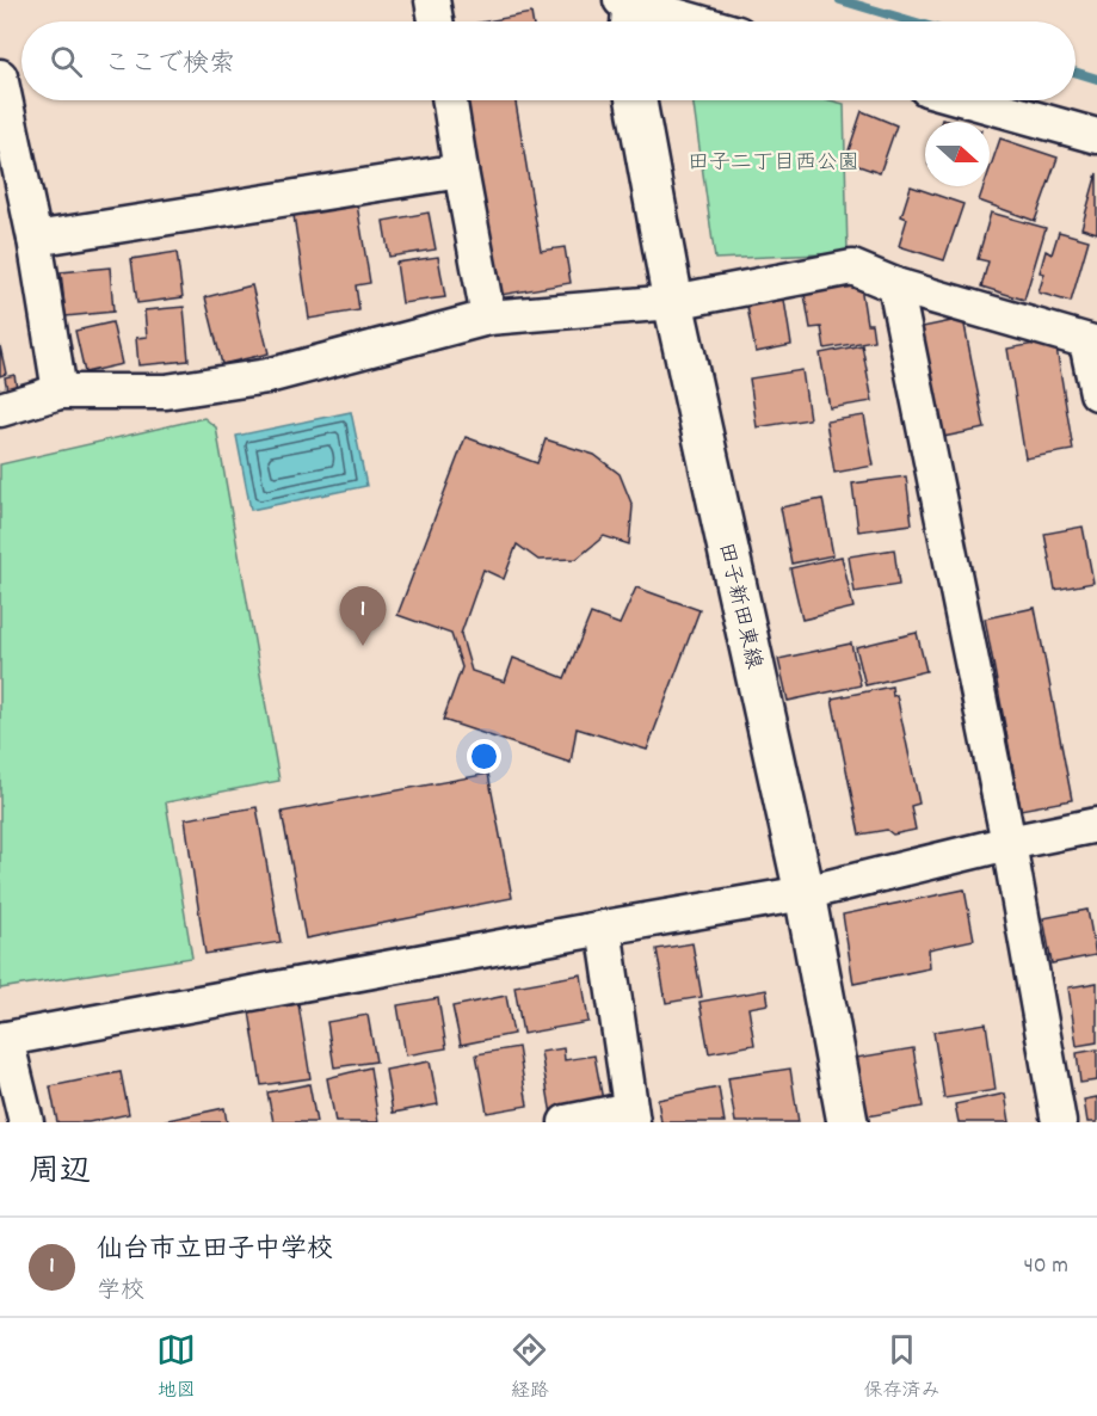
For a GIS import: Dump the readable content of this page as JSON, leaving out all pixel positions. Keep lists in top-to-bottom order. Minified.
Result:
{"streets":{"street":["田子新田東線"]},"parks":["田子二丁目西公園"],"north":"right","page":{"search":"ここで検索","pins":"1","heading":"周辺","list":[{"mark":"1","name":"仙台市立田子中学校","note":"学校","value":"40 m"}],"nav":["地図","経路","保存済み"]}}
